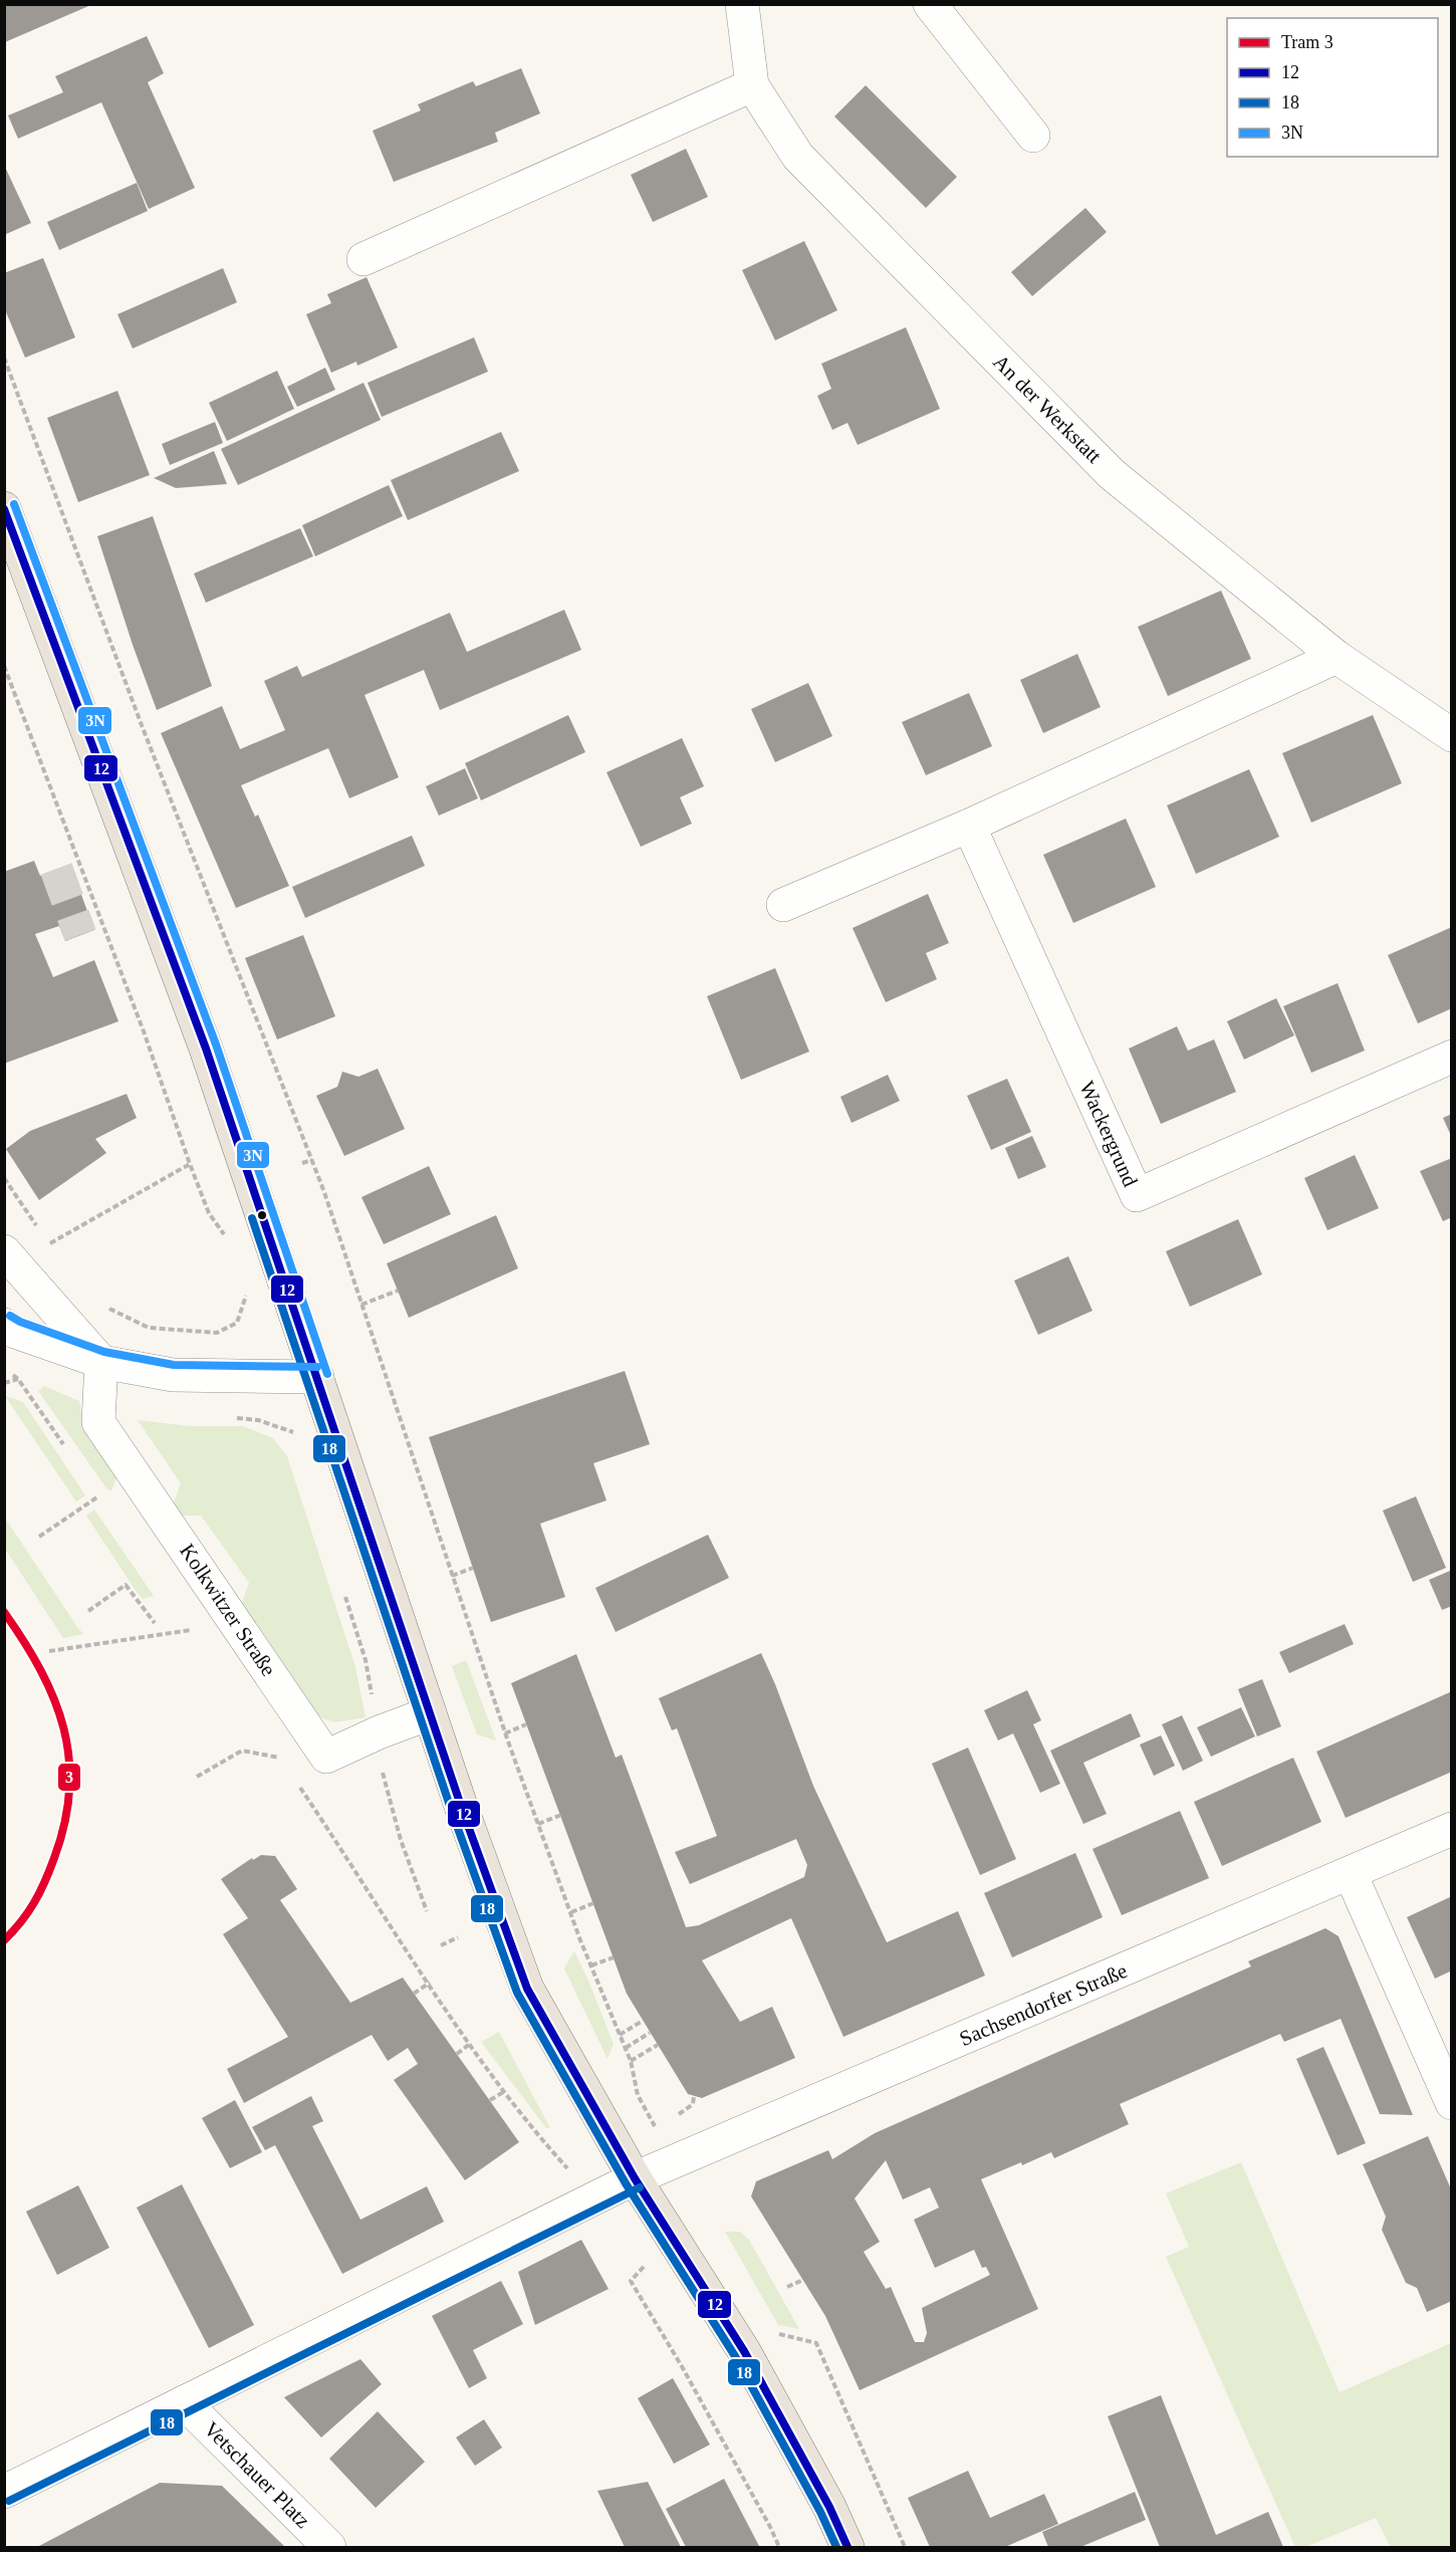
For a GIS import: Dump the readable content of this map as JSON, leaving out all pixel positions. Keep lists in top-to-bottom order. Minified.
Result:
{"streets":{"street":["An der Werkstatt","Wackergrund","Kolkwitzer Straße","Sachsendorfer Straße","Vetschauer Platz"]},"crossings":[["Sachsendorfer Straße","Vetschauer Platz"]],"lines":["transit line 3N","transit line 12","transit line 18","tram line 3"],"legend":["Tram 3","12","18","3N"]}
